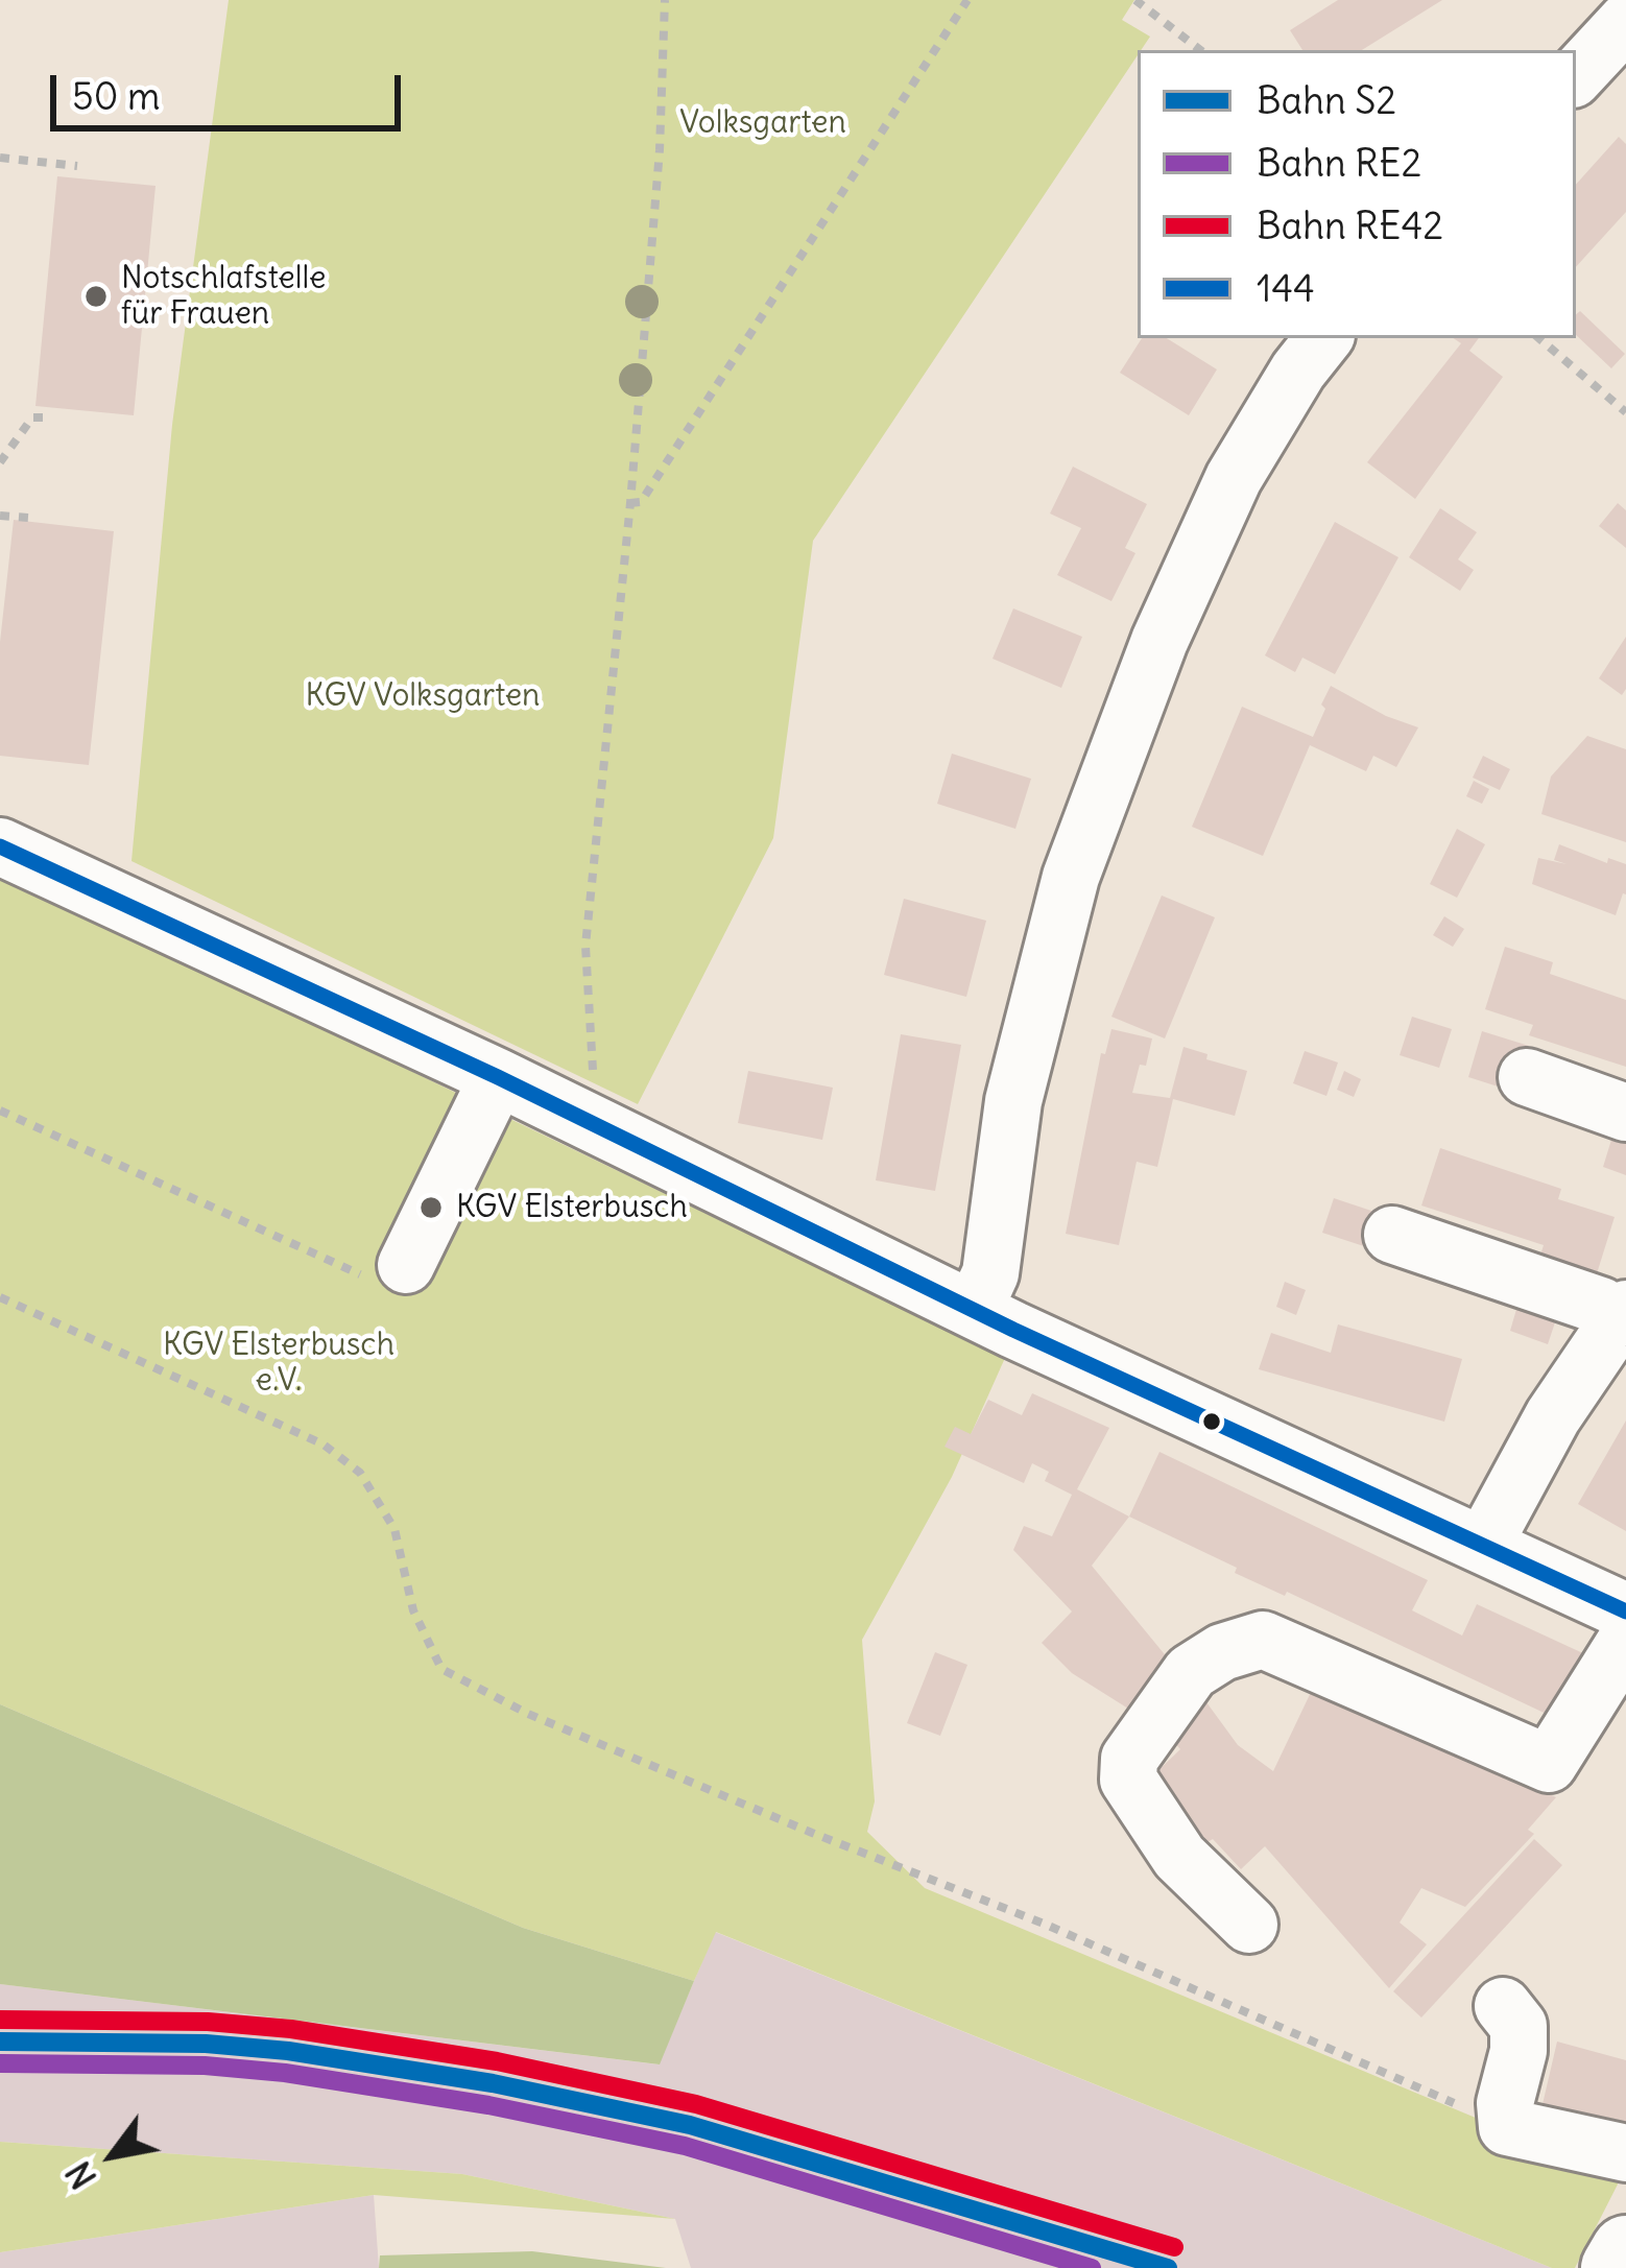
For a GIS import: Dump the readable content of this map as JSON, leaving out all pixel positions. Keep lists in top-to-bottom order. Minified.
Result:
{"parks":["Volksgarten","KGV Volksgarten","KGV Elsterbusch e.V."],"places":["Notschlafstelle für Frauen","KGV Elsterbusch"],"lines":["transit line 144","rail line RE42","rail line S2","rail line RE2"],"legend":["Bahn S2","Bahn RE2","Bahn RE42","144"],"scale_bar":"50 m","north":"bottom left"}
